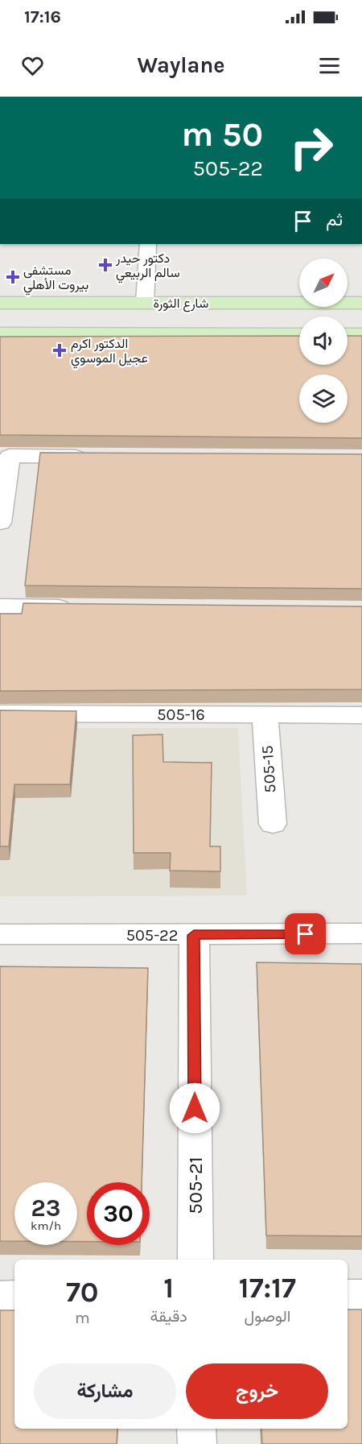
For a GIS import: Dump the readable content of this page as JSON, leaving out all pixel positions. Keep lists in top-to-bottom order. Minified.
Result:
{"streets":{"main road":["شارع الثورة"],"street":["505-16","505-15","505-22","505-21"]},"crossings":[["505-16","505-15"],["505-22","505-21"]],"places":{"health":["دكتور حيدر سالم الربيعي","مستشفى بيروت الأهلي","الدكتور اكرم عجيل الموسوي"]},"north":"top right","page":{"status":"17:16","header":"Waylane","turn":["50 m","505-22"],"then":"ثم","speed":"23 km/h","limit":"30","eta":["17:17","الوصول","1","دقيقة","70","m"],"buttons":["خروج","مشاركة"]}}
